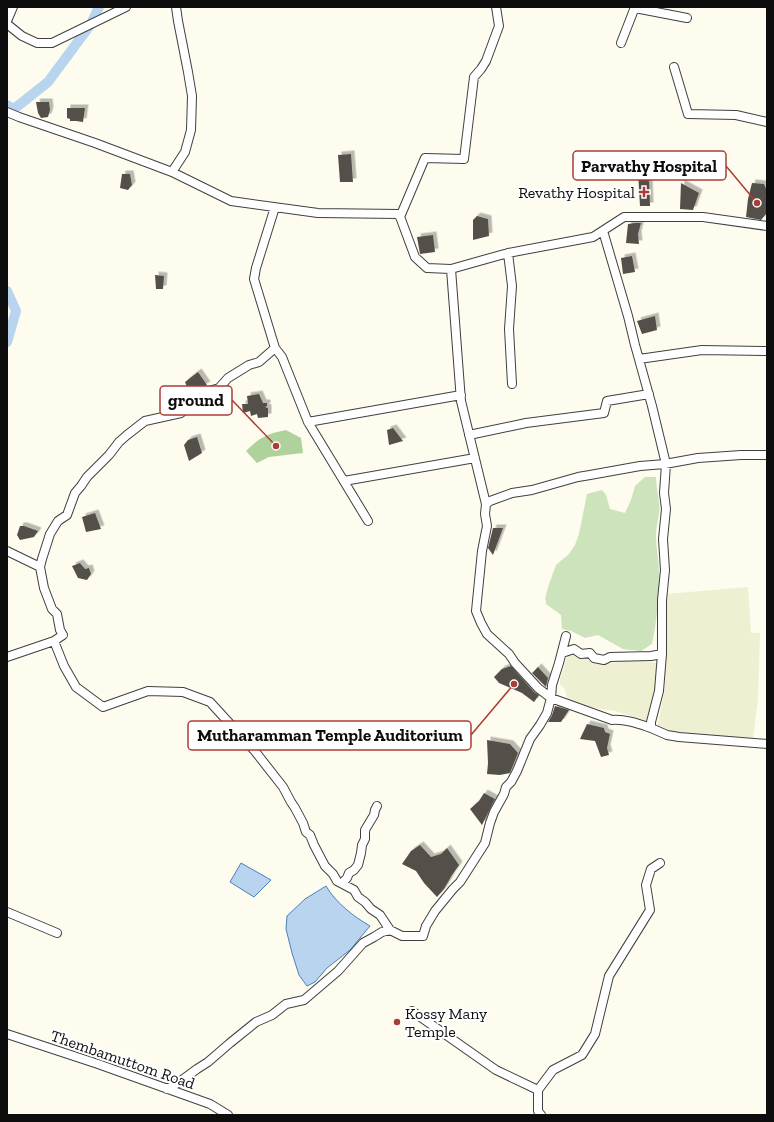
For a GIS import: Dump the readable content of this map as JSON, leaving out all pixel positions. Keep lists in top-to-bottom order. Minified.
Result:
{"streets":{"street":["Thembamuttom Road"]},"places":{"health":["Revathy Hospital"],"other":["Parvathy Hospital","ground","Mutharamman Temple Auditorium","Kossy Many Temple"]}}
